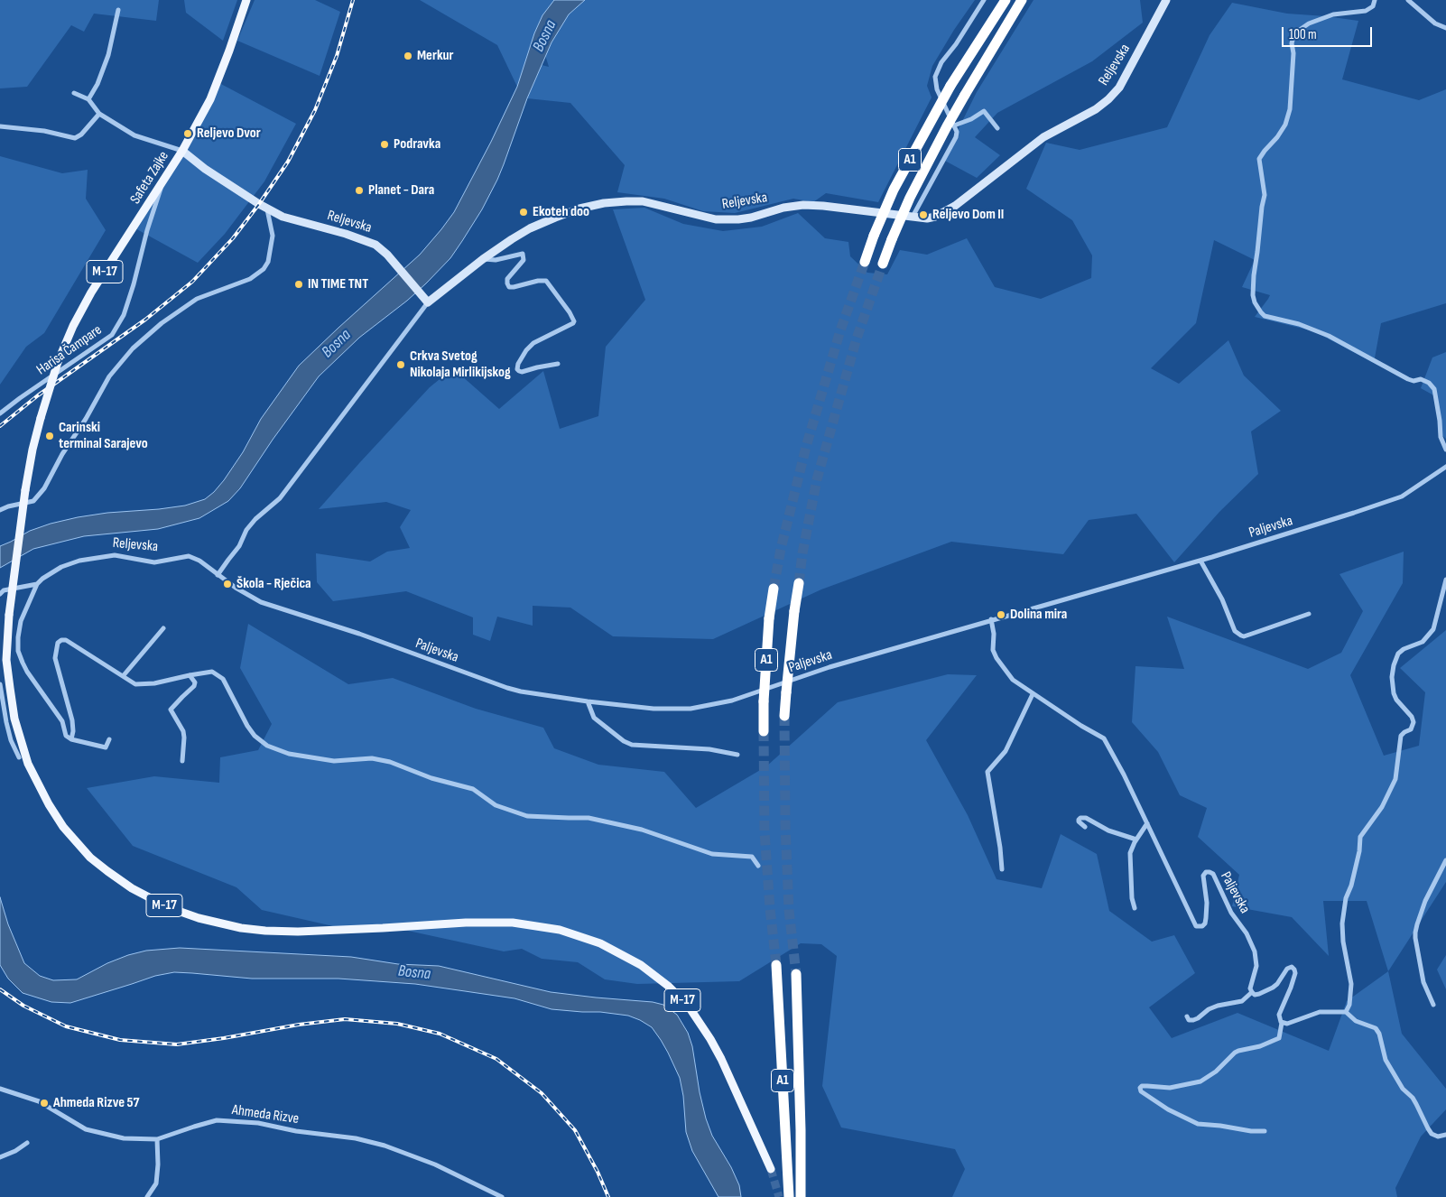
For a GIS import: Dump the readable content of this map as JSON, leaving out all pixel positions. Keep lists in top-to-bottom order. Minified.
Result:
{"streets":{"highway":["A1"],"main road":["Reljevska","Safeta Zajke","M-17"],"street":["Harisa Čampare","Paljevska","Ahmeda Rizve"]},"crossings":[["Reljevska","Safeta Zajke"],["Reljevska","Paljevska"],["Safeta Zajke","Harisa Čampare"]],"water":["Bosna"],"places":["Merkur","Reljevo Dvor","Podravka","Planet - Dara","Ekoteh doo","Reljevo Dom II","IN TIME TNT","Crkva Svetog Nikolaja Mirlikijskog","Carinski terminal Sarajevo","Škola - Rječica","Dolina mira","Ahmeda Rizve 57"],"scale_bar":"100 m"}
